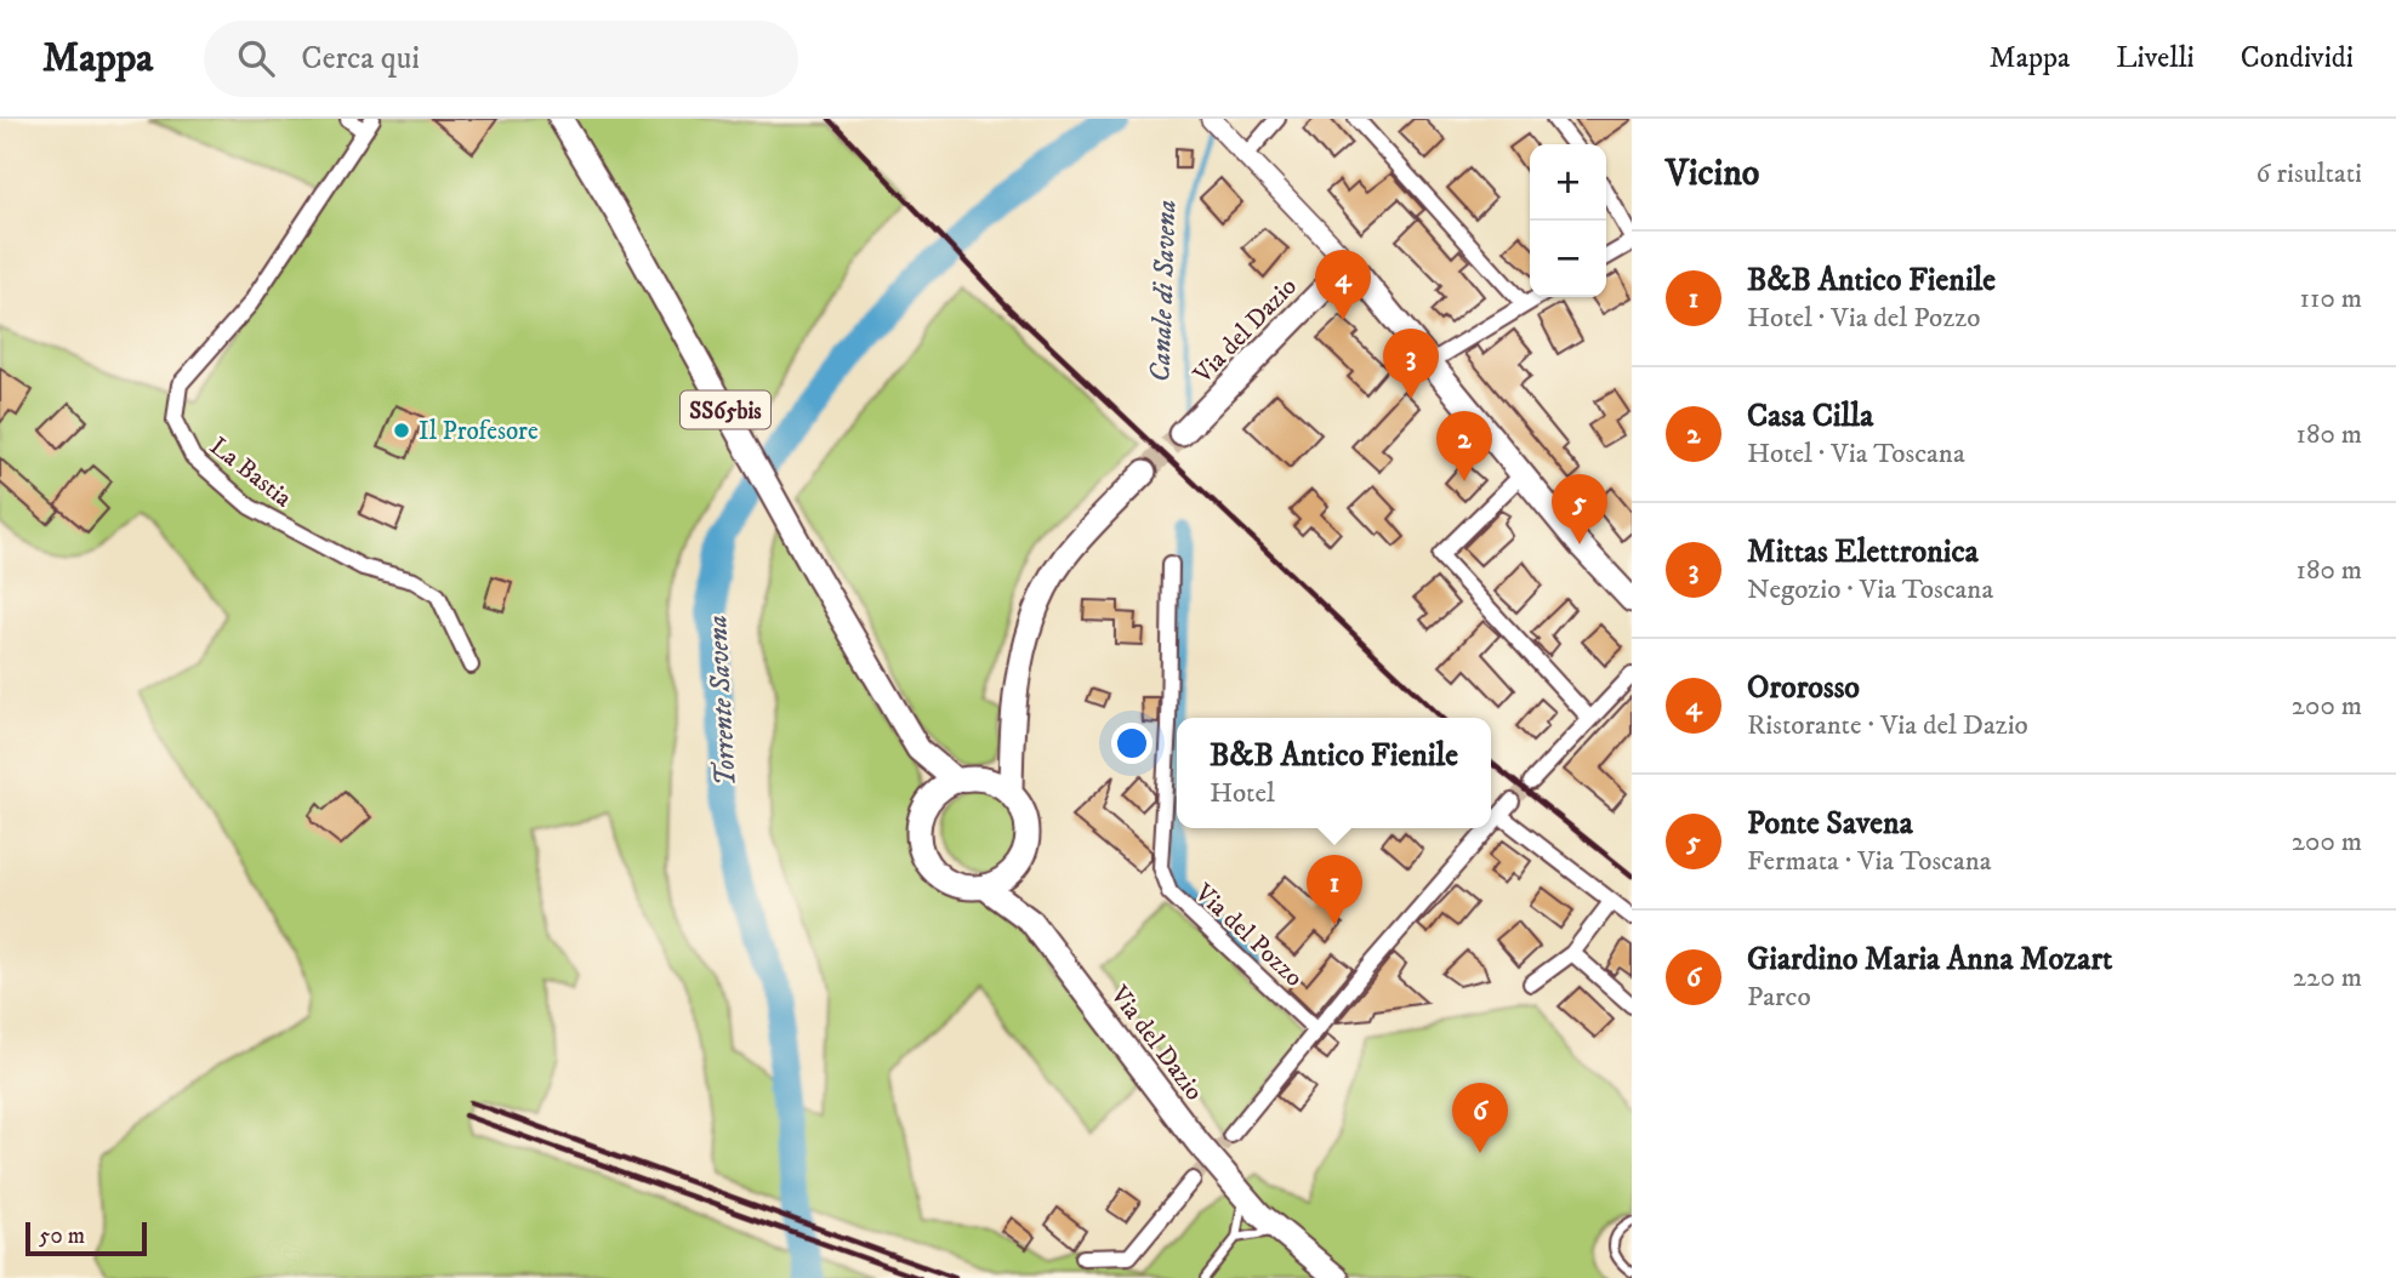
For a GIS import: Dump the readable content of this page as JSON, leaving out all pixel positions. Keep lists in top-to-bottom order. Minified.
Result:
{"streets":{"main road":["Via del Dazio","SS65bis"],"street":["La Bastia","Via del Pozzo"]},"crossings":[["Via del Dazio","SS65bis"]],"water":["Canale di Savena","Torrente Savena"],"places":["Il Profesore"],"scale_bar":"50 m","page":{"header":"Mappa","search":"Cerca qui","nav":["Mappa","Livelli","Condividi"],"heading":["Vicino","6 risultati"],"map_buttons":["+","−"],"list":[{"mark":"1","name":"B&B Antico Fienile","note":"Hotel · Via del Pozzo","value":"110 m"},{"mark":"2","name":"Casa Cilla","note":"Hotel · Via Toscana","value":"180 m"},{"mark":"3","name":"Mittas Elettronica","note":"Negozio · Via Toscana","value":"180 m"},{"mark":"4","name":"Ororosso","note":"Ristorante · Via del Dazio","value":"200 m"},{"mark":"5","name":"Ponte Savena","note":"Fermata · Via Toscana","value":"200 m"},{"mark":"6","name":"Giardino Maria Anna Mozart","note":"Parco","value":"220 m"}],"pins":["4","3","2","5","1","6"],"popup":["B&B Antico Fienile","Hotel"],"scale":"50 m"}}
